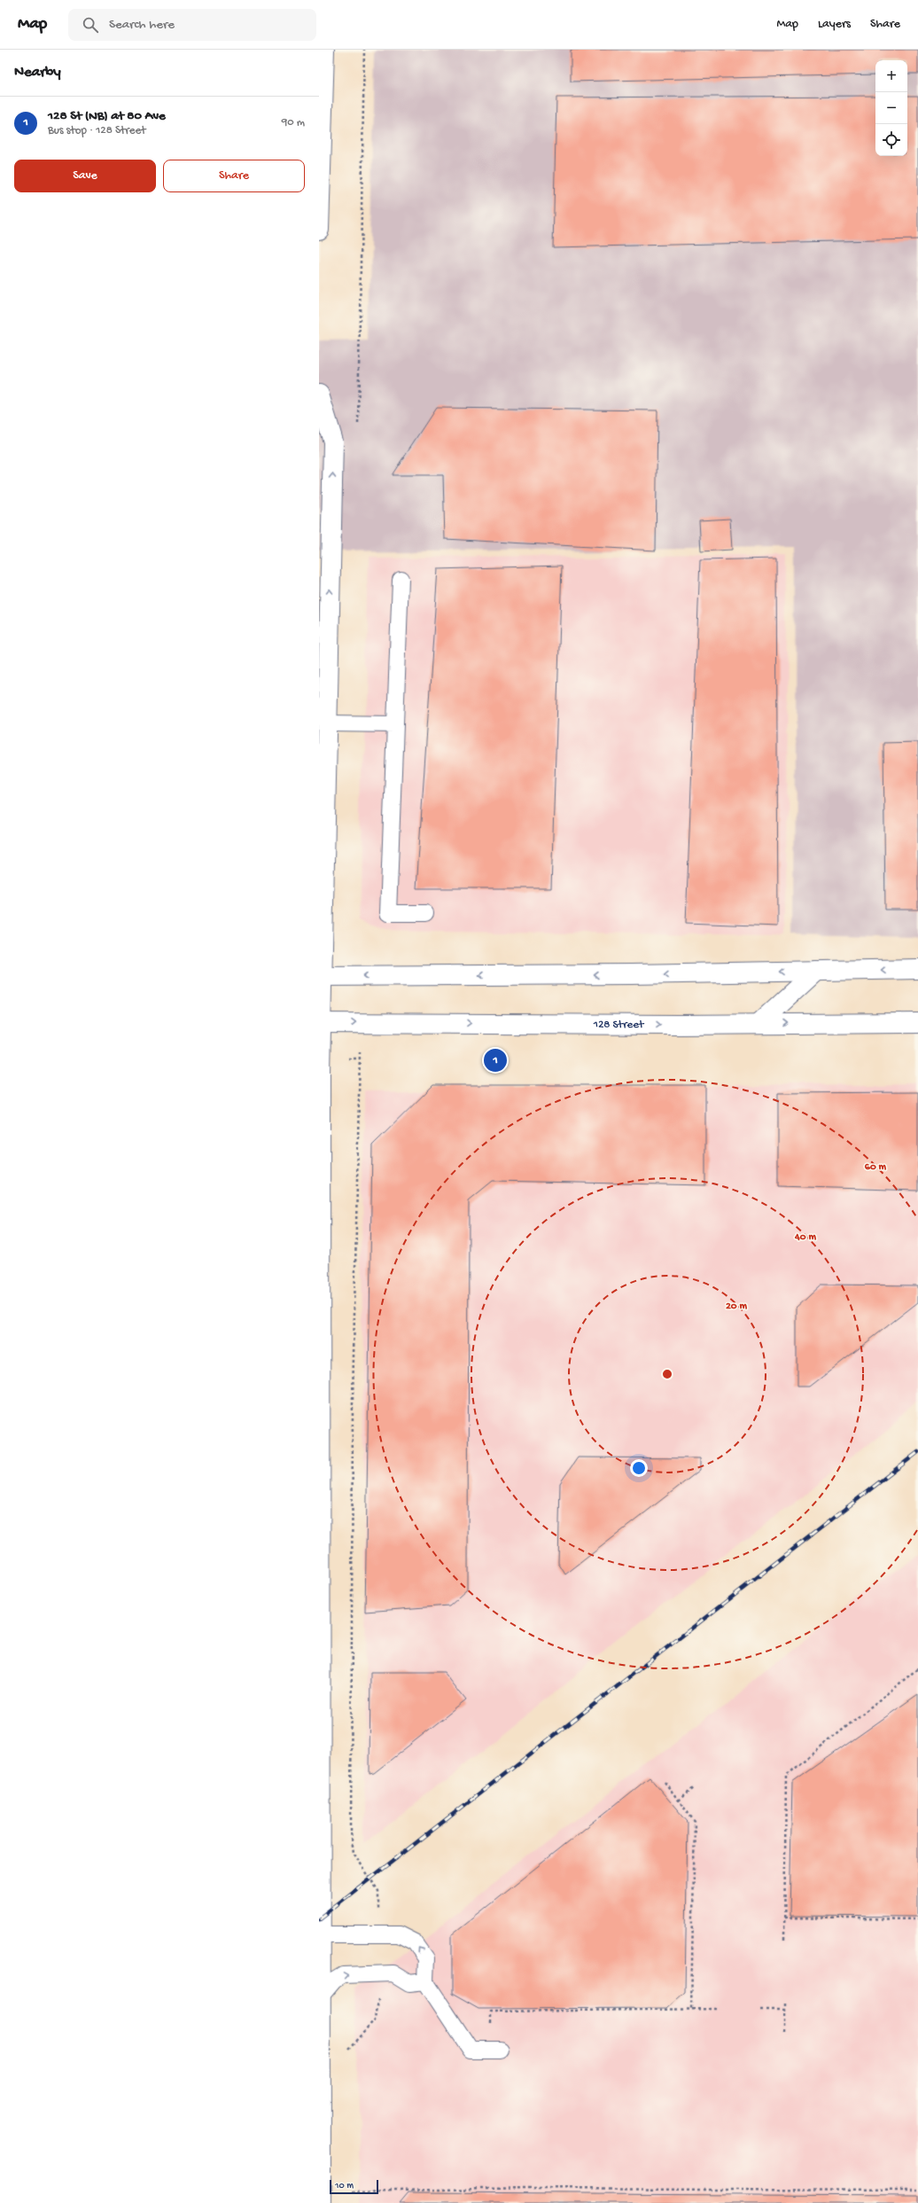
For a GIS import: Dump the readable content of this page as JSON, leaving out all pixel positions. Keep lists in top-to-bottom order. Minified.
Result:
{"streets":{"main road":["128 Street"]},"scale_bar":"10 m","page":{"header":"Map","search":"Search here","nav":["Map","Layers","Share"],"heading":"Nearby","map_buttons":["+","−"],"list":[{"mark":"1","name":"128 St (NB) at 80 Ave","note":"Bus stop · 128 Street","value":"90 m"}],"buttons":["Save","Share"],"pins":"1","scale":"10 m"},"rings":["60 m","40 m","20 m"]}
